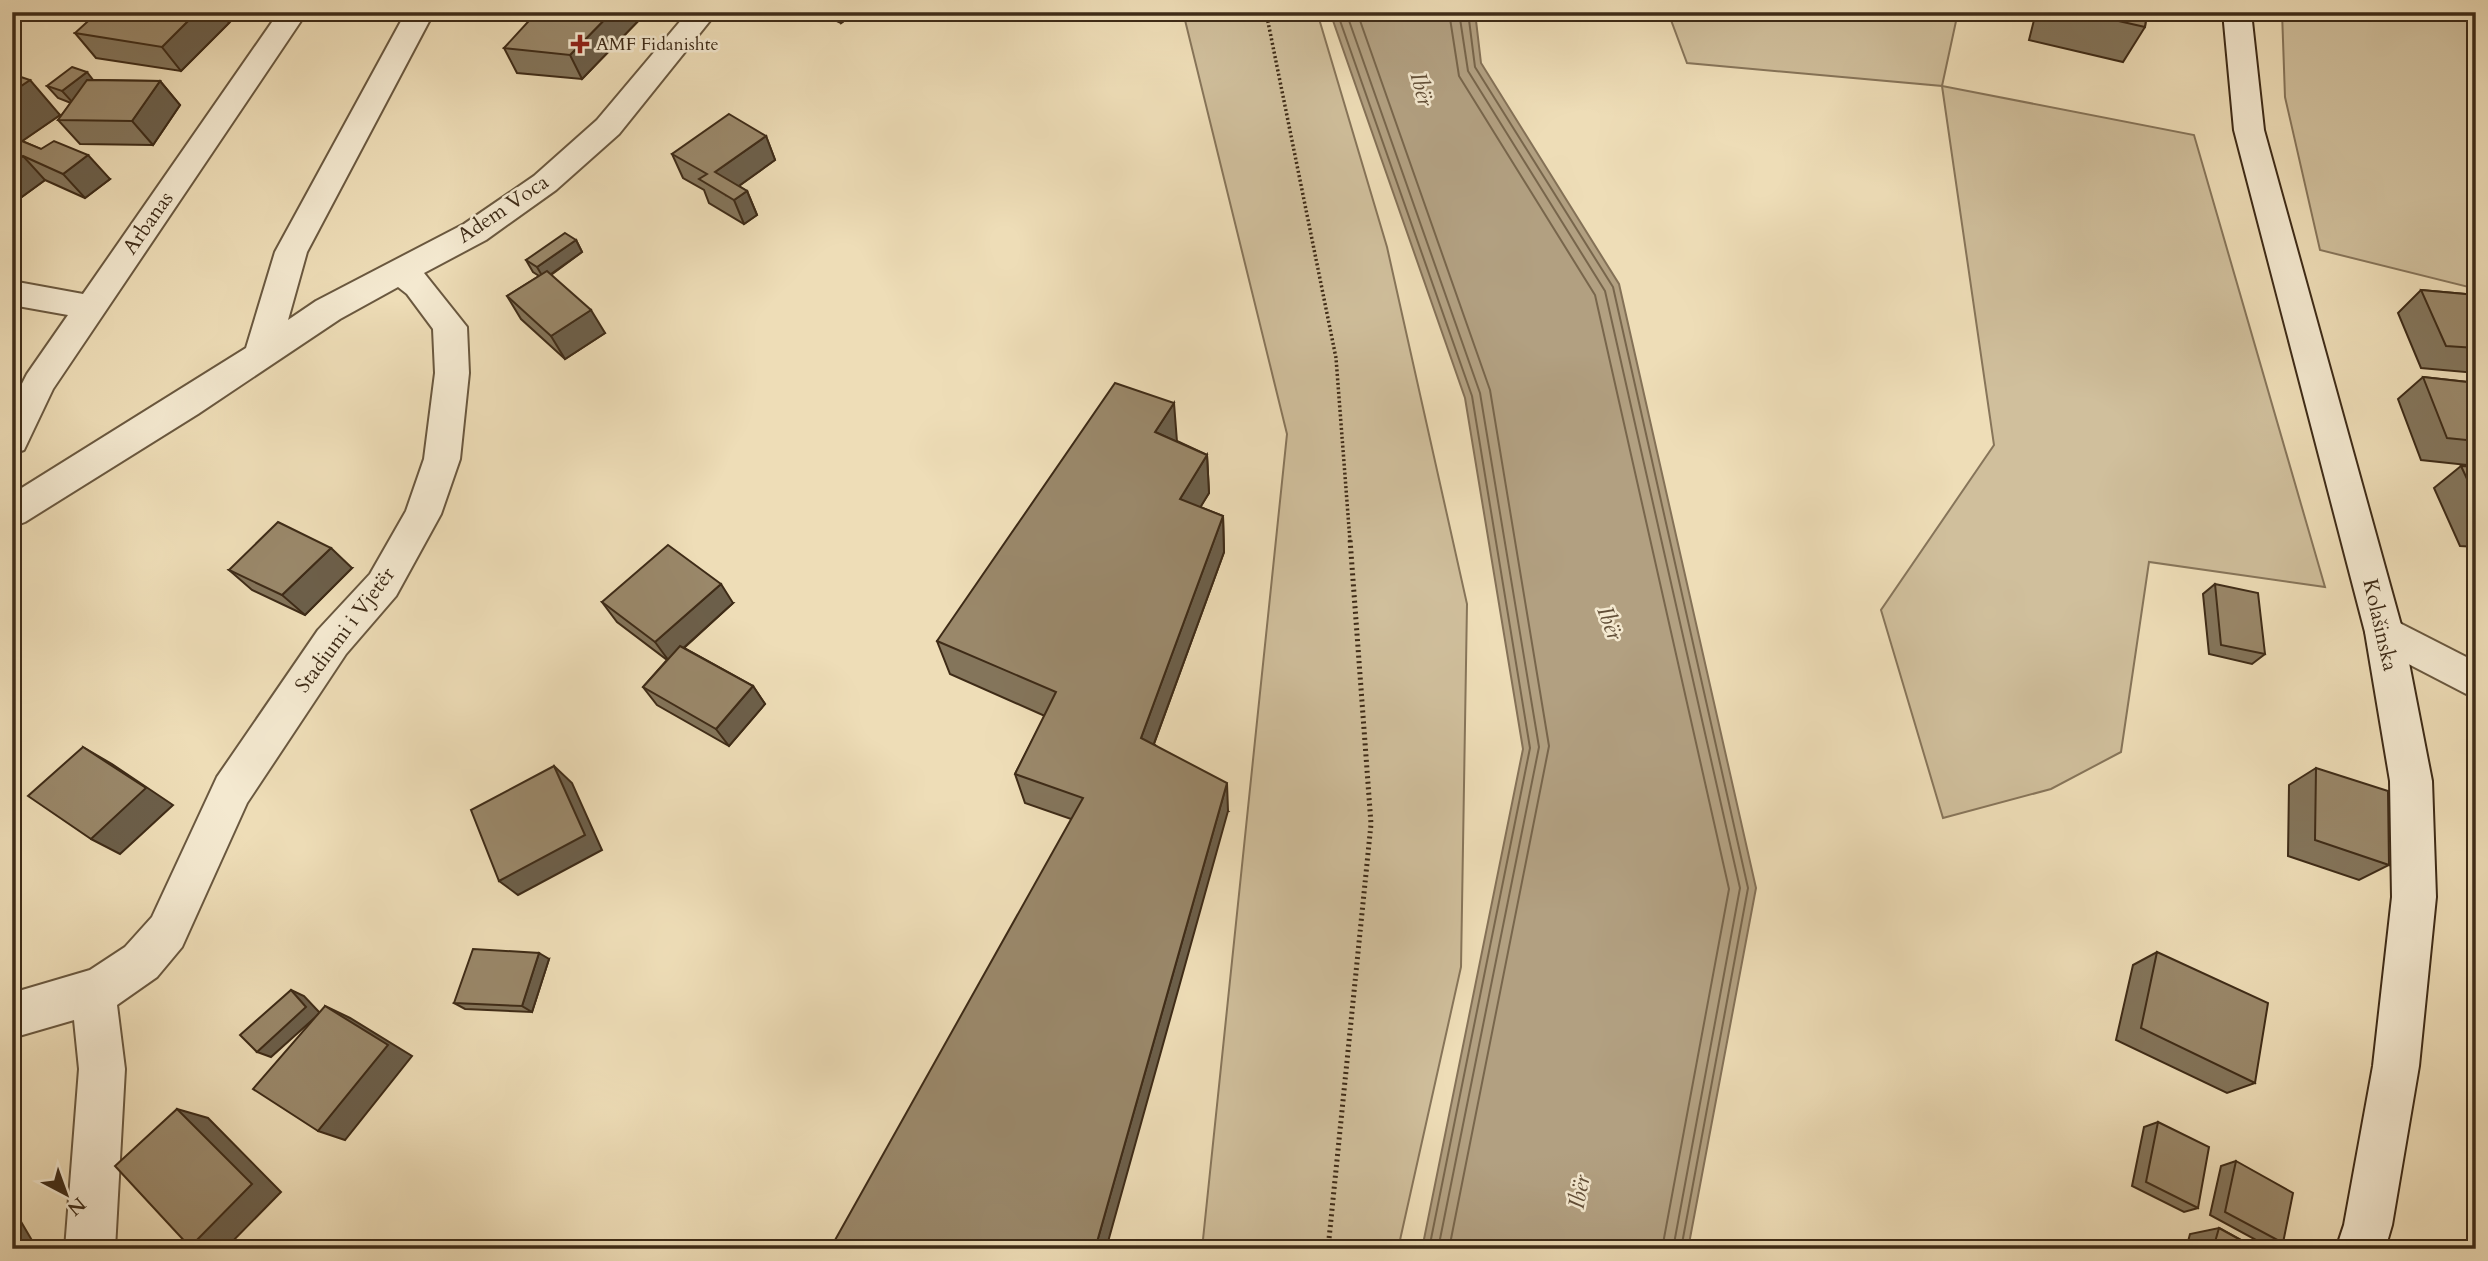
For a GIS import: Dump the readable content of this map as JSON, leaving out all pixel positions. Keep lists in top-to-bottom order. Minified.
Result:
{"streets":{"street":["Adem Voca","Arbanas","Kolašinska","Stadiumi i Vjetër"]},"crossings":[["Adem Voca","Stadiumi i Vjetër"]],"water":["Ibër"],"places":{"health":["AMF Fidanishte"]},"north":"bottom right"}
